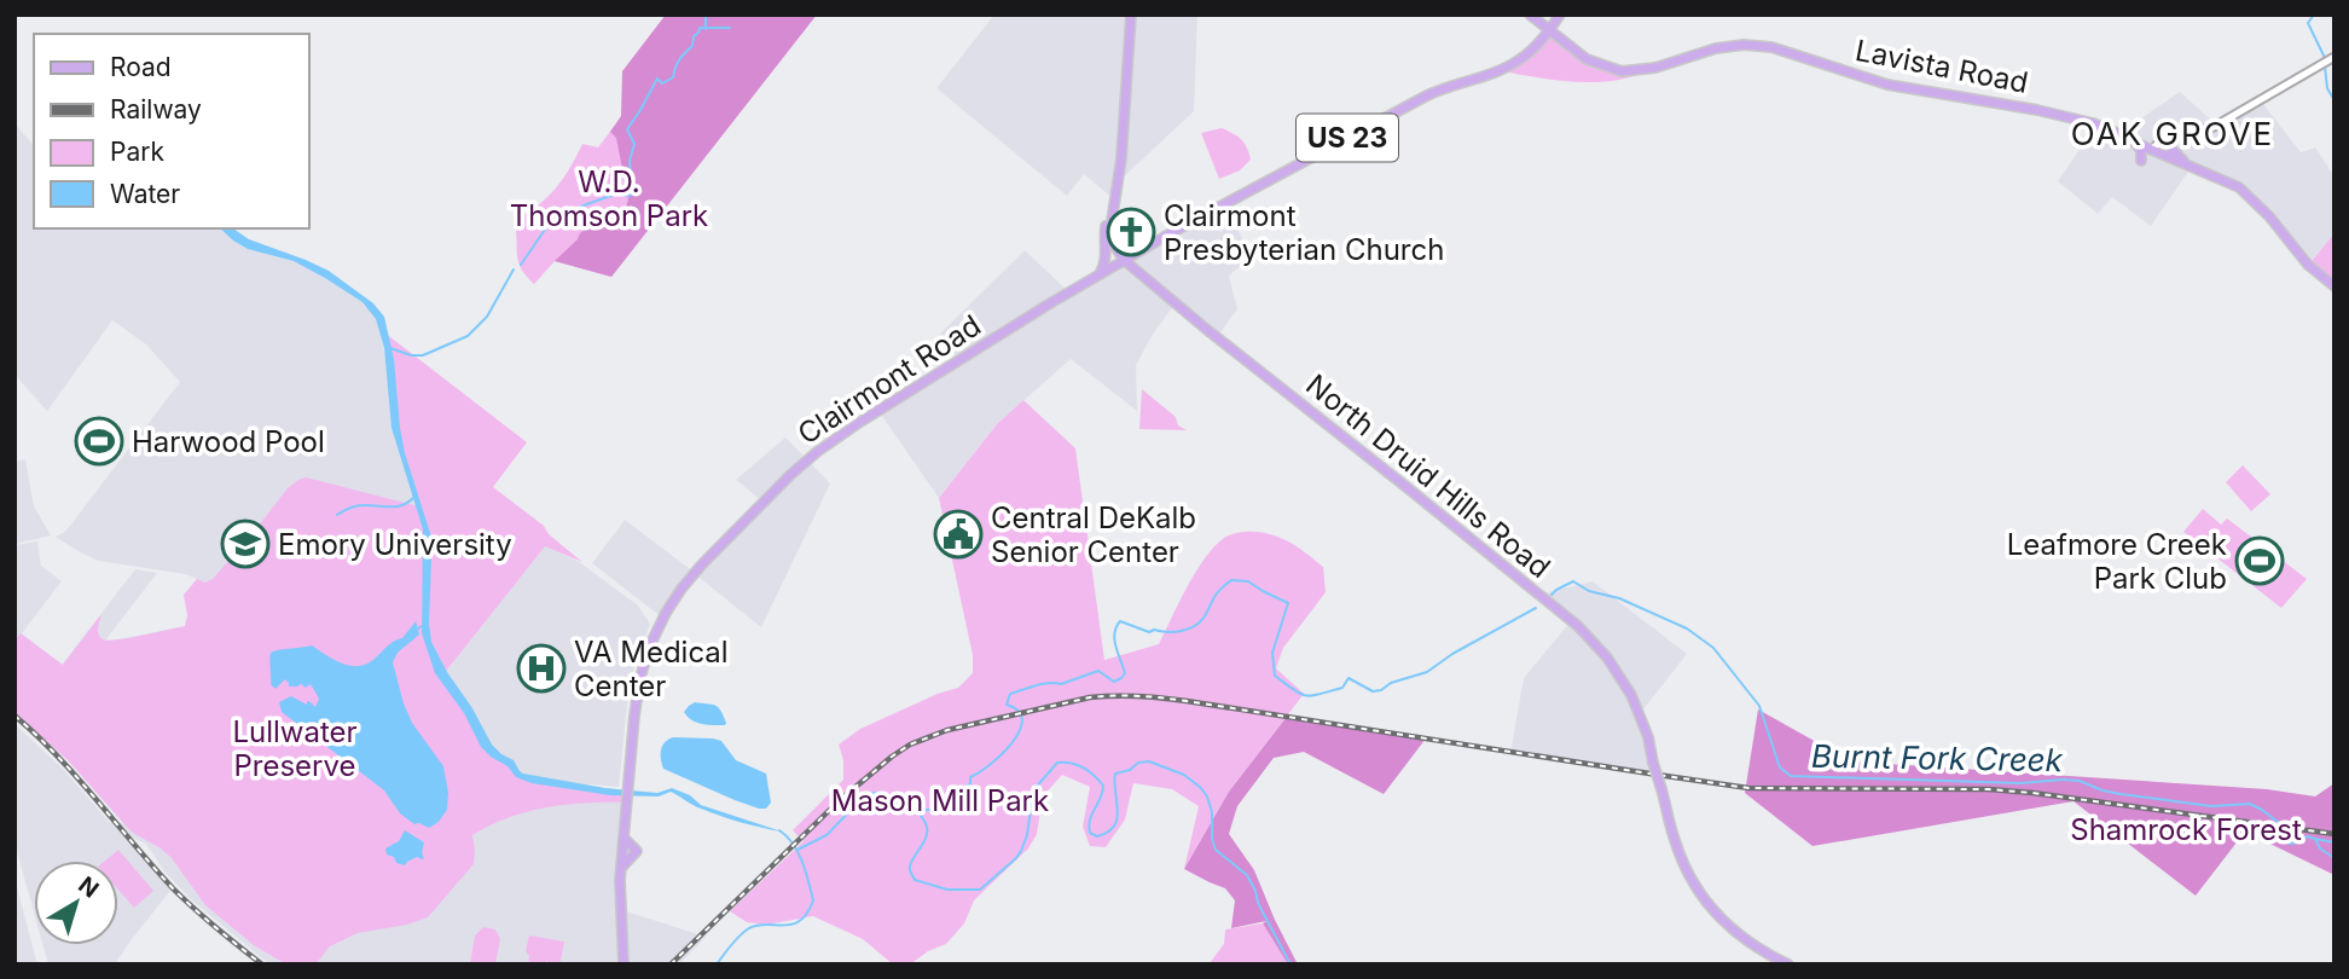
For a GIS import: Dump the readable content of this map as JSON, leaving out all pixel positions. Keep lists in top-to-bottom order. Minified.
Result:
{"streets":{"main road":["Lavista Road","US 23","Clairmont Road","North Druid Hills Road"]},"crossings":[["Lavista Road","US 23"],["Lavista Road","Clairmont Road"],["US 23","Clairmont Road"],["Clairmont Road","North Druid Hills Road"]],"districts":["OAK GROVE"],"water":["Burnt Fork Creek"],"parks":["W.D. Thomson Park","Lullwater Preserve","Mason Mill Park","Shamrock Forest"],"places":{"church":["Clairmont Presbyterian Church"],"sports":["Harwood Pool","Leafmore Creek Park Club"],"public building":["Central DeKalb Senior Center"],"school or university":["Emory University"],"hospital":["VA Medical Center"]},"legend":["Road","Railway","Park","Water"],"north":"top right"}
